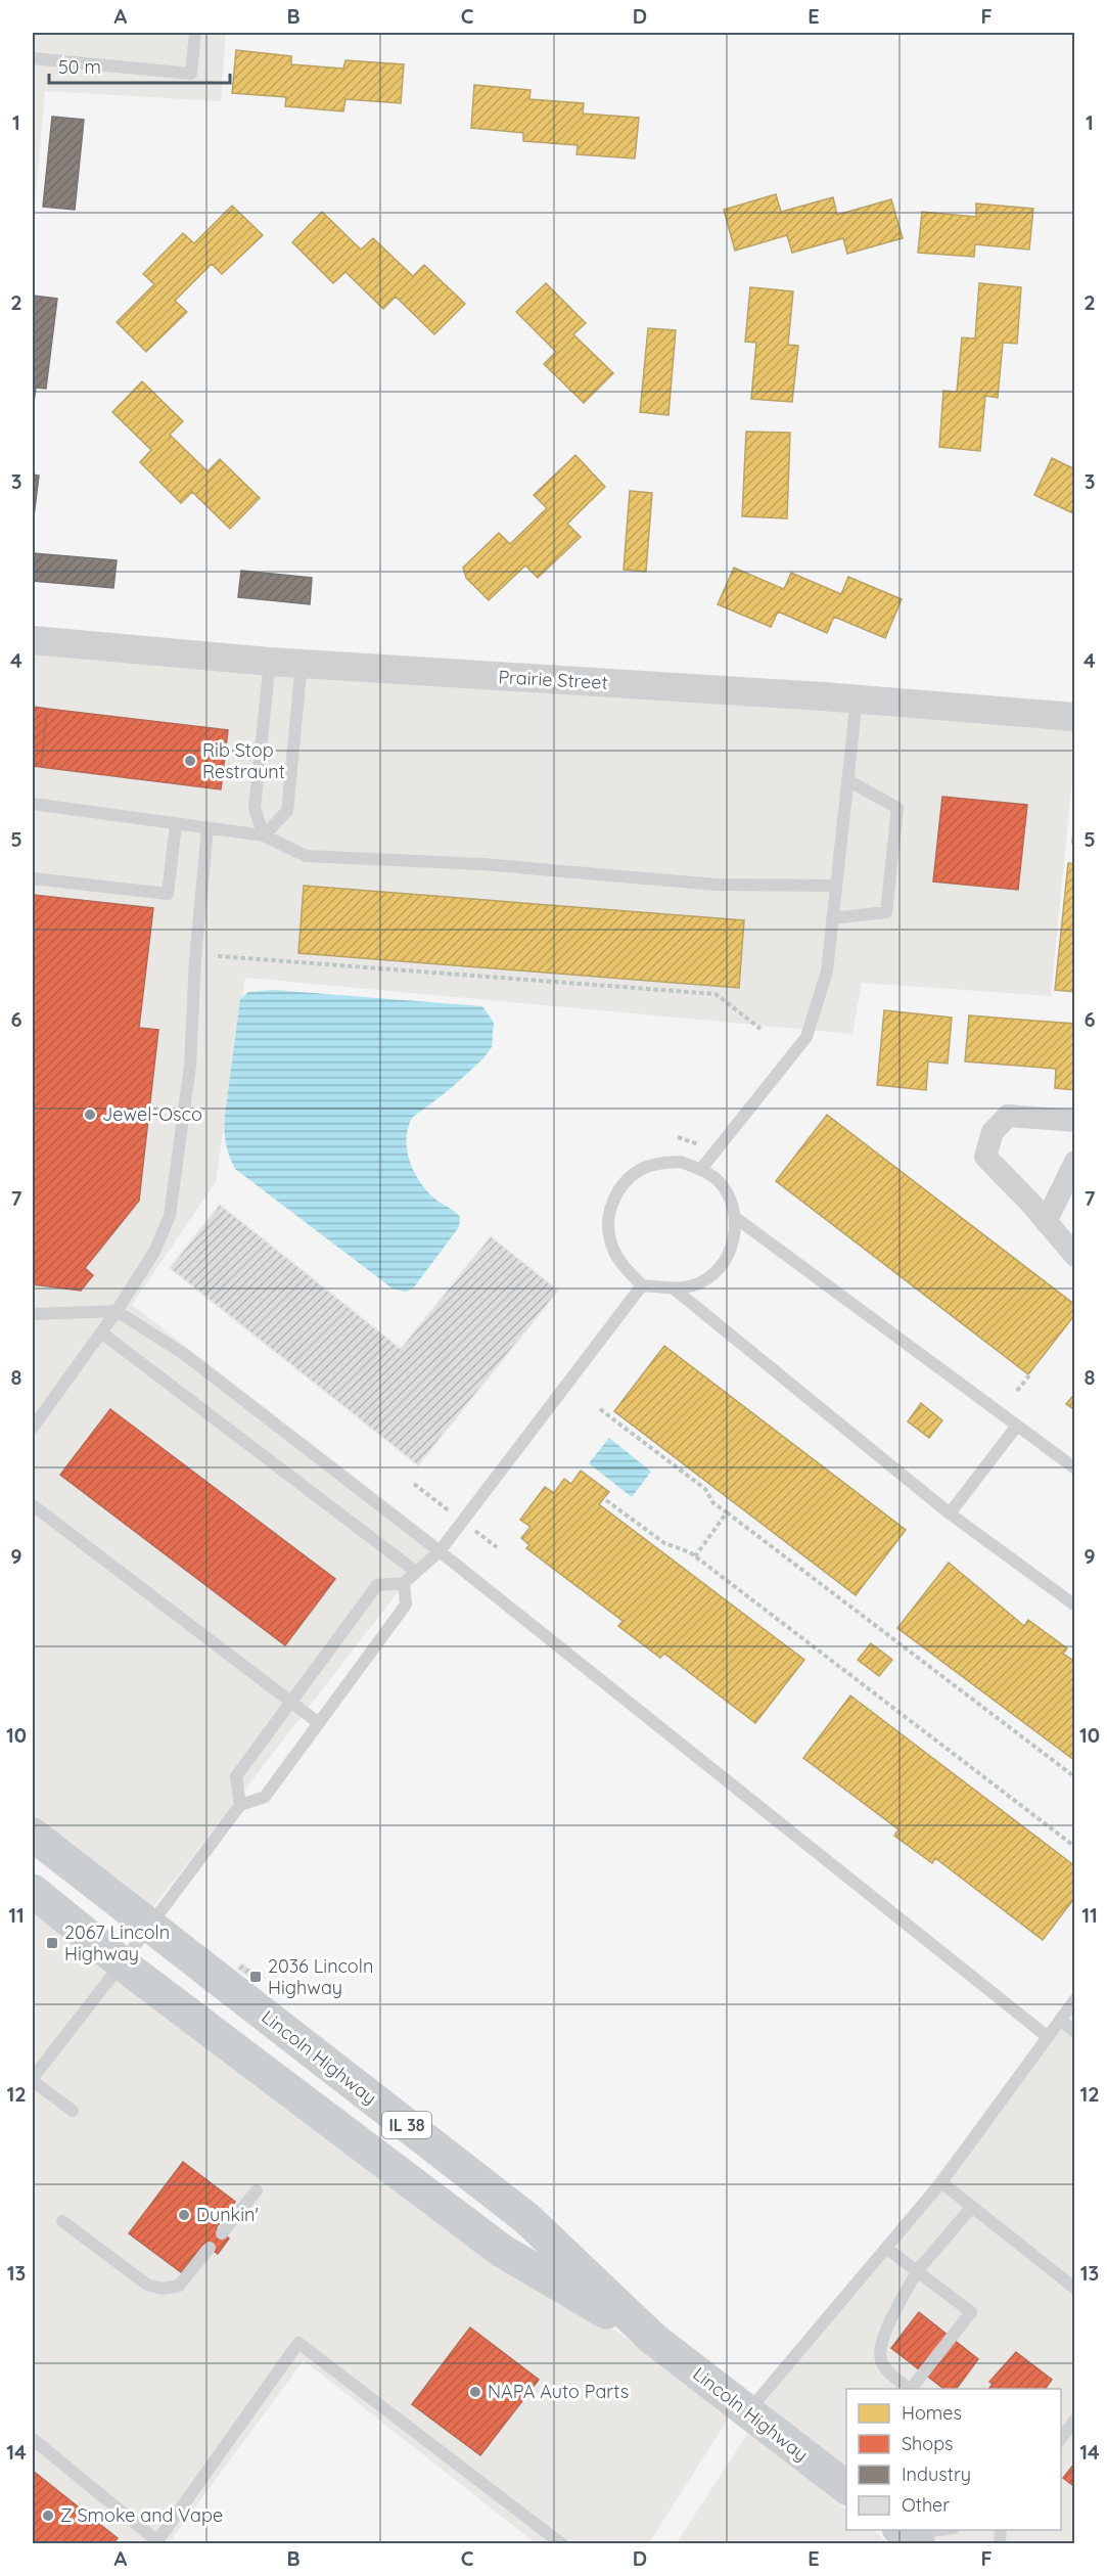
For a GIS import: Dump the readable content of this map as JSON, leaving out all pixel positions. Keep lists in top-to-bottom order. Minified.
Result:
{"streets":{"main road":["Lincoln Highway","IL 38"],"street":["Prairie Street"]},"places":{"other":["Rib Stop Restraunt","Jewel-Osco","Dunkin'","NAPA Auto Parts","Z Smoke and Vape"],"transit":["2067 Lincoln Highway","2036 Lincoln Highway"]},"legend":["Homes","Shops","Industry","Other"],"scale_bar":"50 m","grid":{"columns":["A","B","C","D","E","F"],"rows":["1","2","3","4","5","6","7","8","9","10","11","12","13","14"]}}
